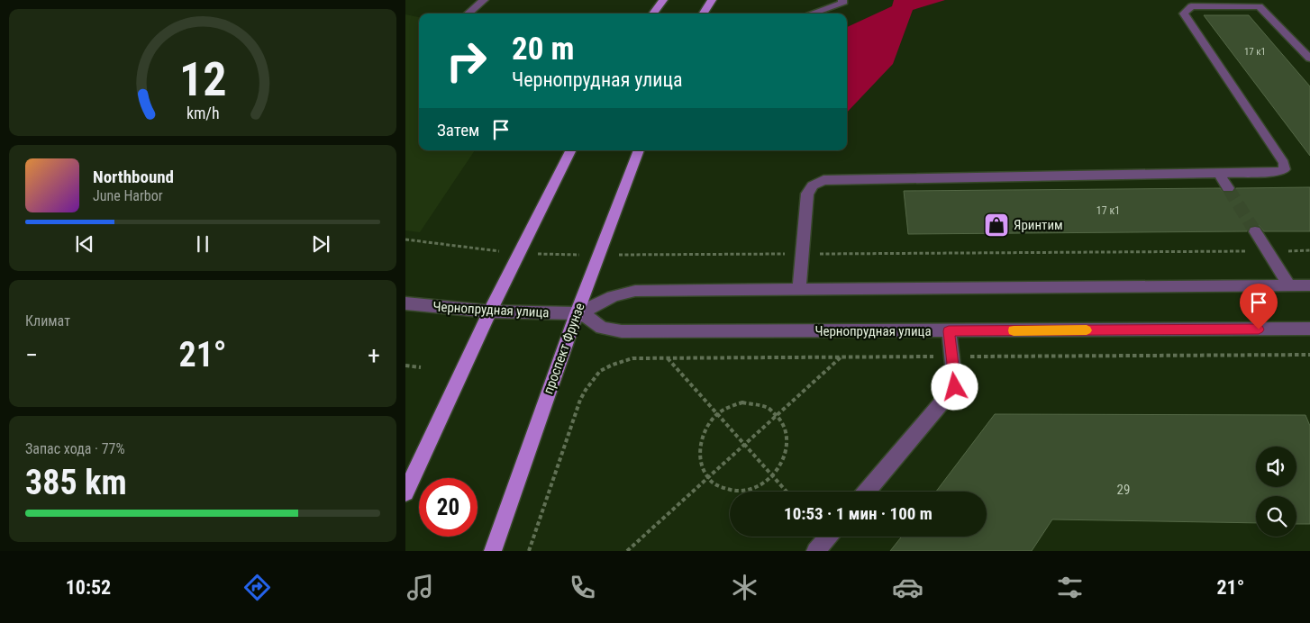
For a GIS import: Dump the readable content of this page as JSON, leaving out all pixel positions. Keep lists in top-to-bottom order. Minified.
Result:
{"streets":{"main road":["проспект Фрунзе"],"street":["Чернопрудная улица"]},"crossings":[["Чернопрудная улица","проспект Фрунзе"]],"places":{"shop":["Яринтим"]},"house_numbers":["17 к1","17 к1","29"],"page":{"turn":["20 m","Чернопрудная улица"],"then":"Затем","song":["Northbound","June Harbor"],"tile":["Климат",["Запас хода · 77%","385 km"]],"heat":["−","21°","+"],"limit":"20","trip":"10:53 · 1 мин · 100 m","tabs":["10:52","21°"],"gauge":["12","km/h"]}}
